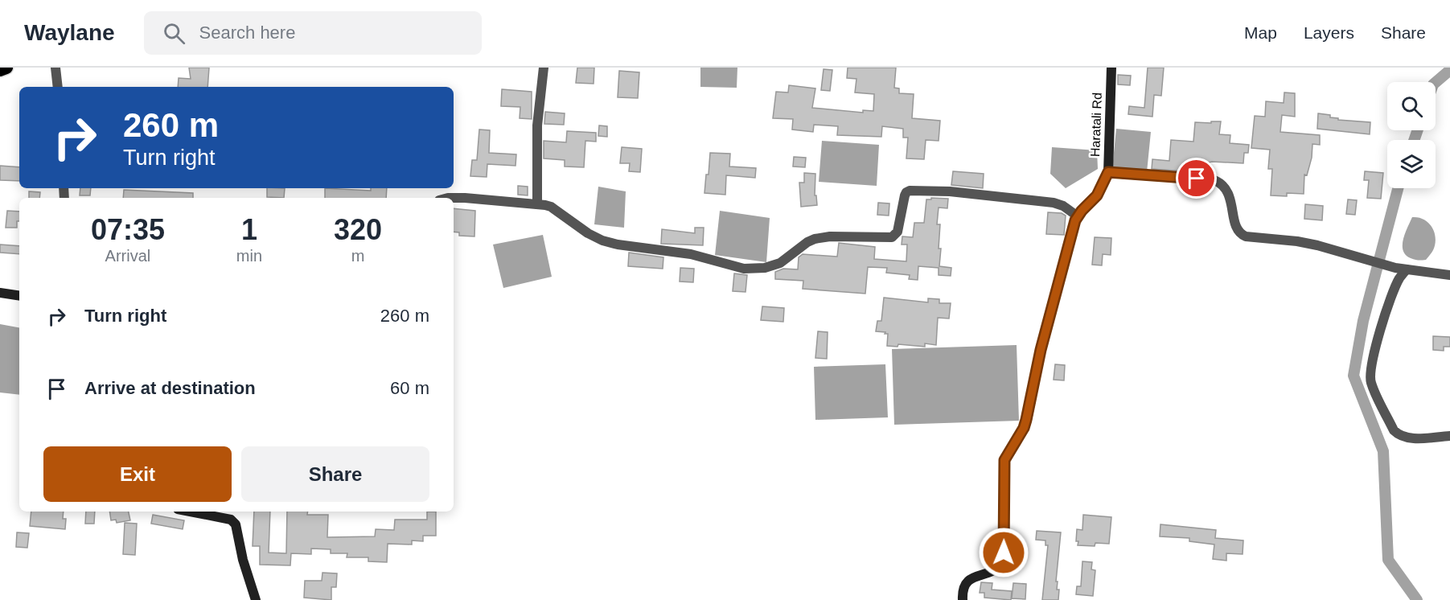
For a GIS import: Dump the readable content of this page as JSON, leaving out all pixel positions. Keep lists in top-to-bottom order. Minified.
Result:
{"streets":{"main road":["Haratali Rd"]},"page":{"header":"Waylane","search":"Search here","nav":["Map","Layers","Share"],"turn":["260 m","Turn right"],"eta":["07:35","Arrival","1","min","320","m"],"list":[{"name":"Turn right","value":"260 m"},{"name":"Arrive at destination","value":"60 m"}],"buttons":["Exit","Share"]}}
